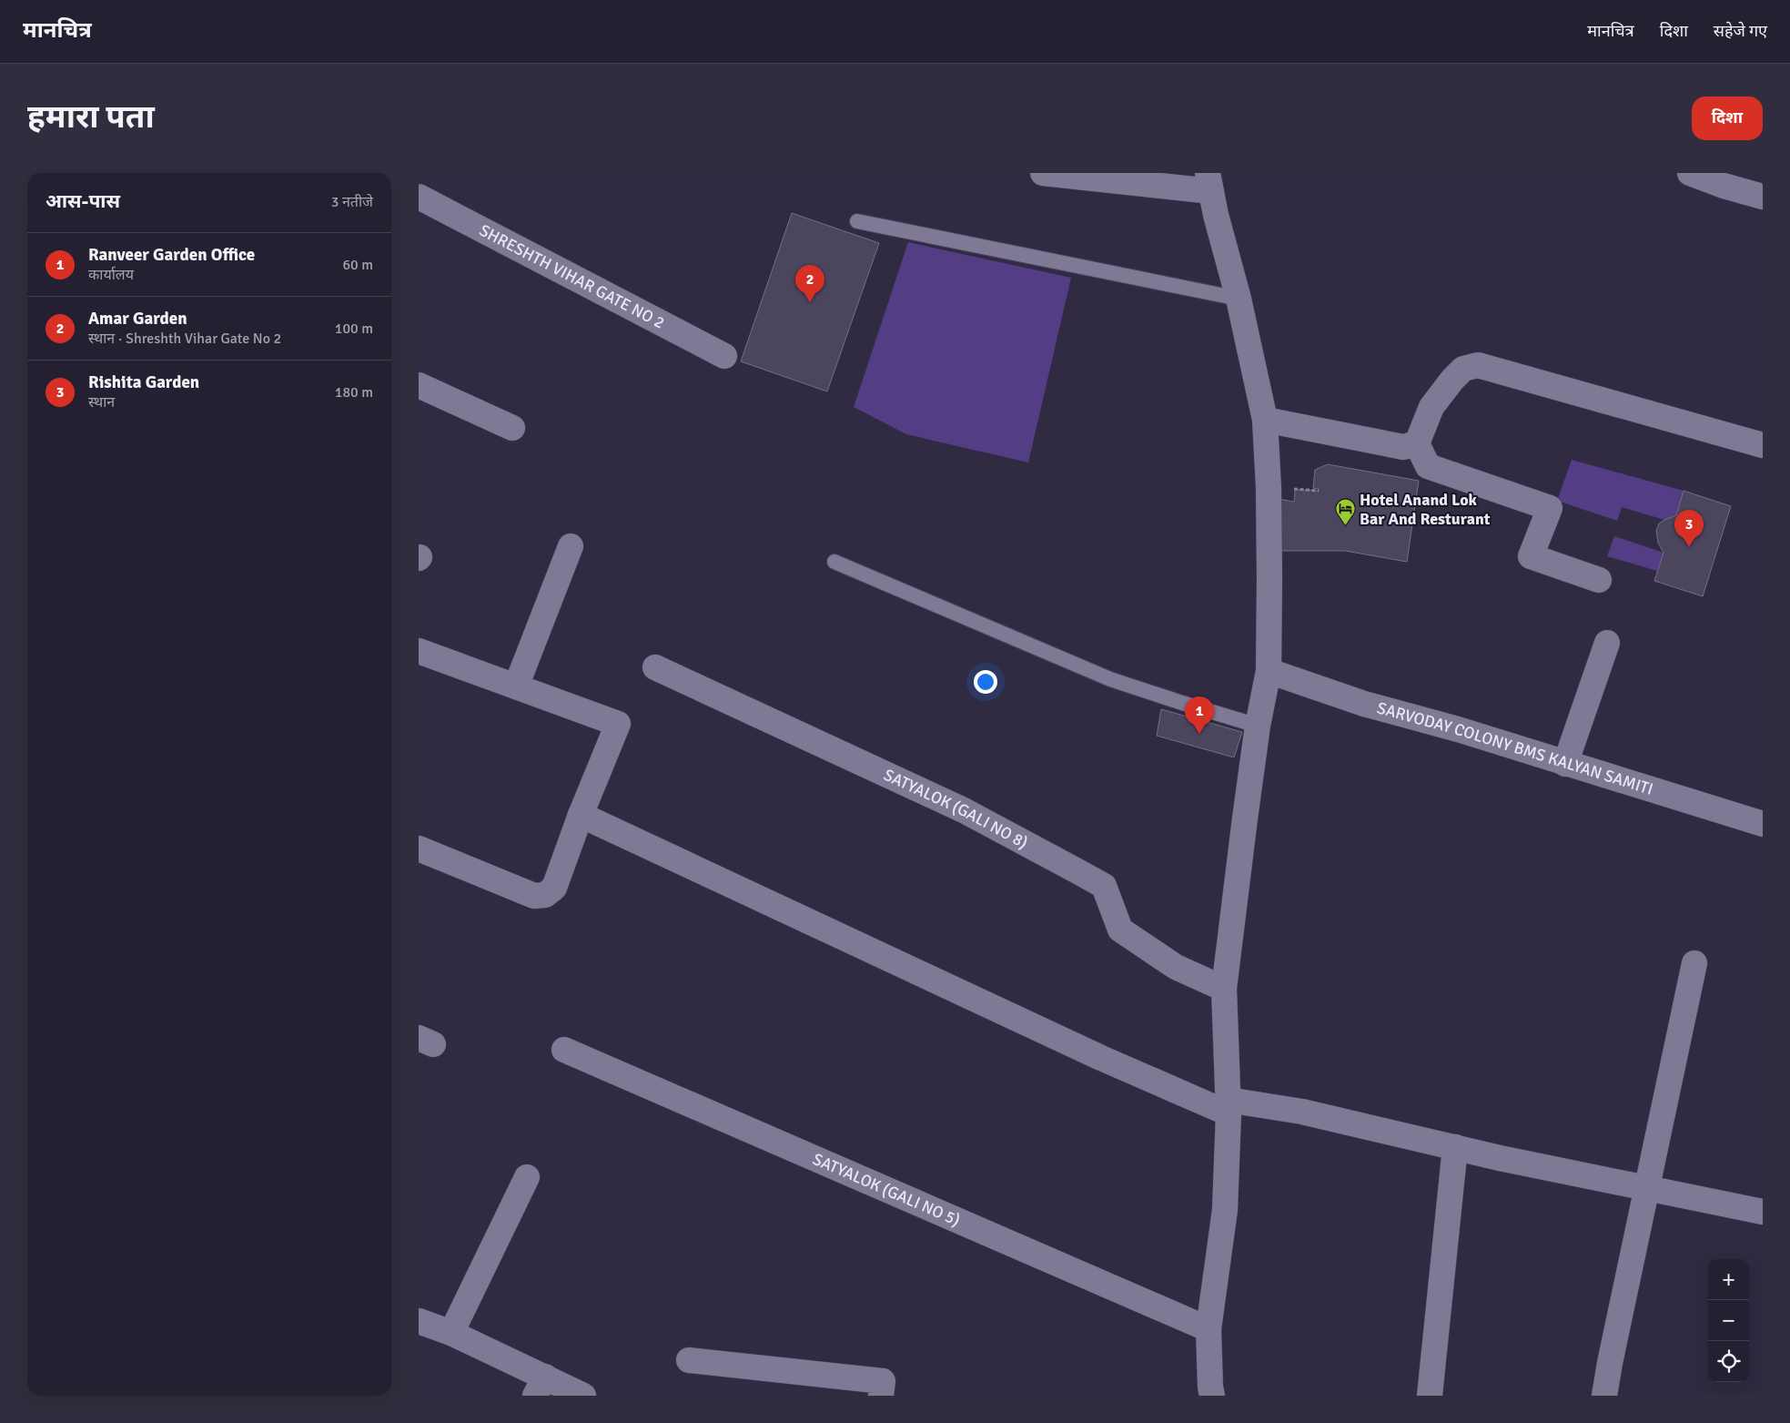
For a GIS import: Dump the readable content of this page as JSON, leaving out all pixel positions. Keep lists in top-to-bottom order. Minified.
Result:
{"streets":{"street":["SHRESHTH VIHAR GATE NO 2","SARVODAY COLONY BMS KALYAN SAMITI","SATYALOK (GALI NO 8)","SATYALOK (GALI NO 5)"]},"places":{"hotel":["Hotel Anand Lok Bar And Resturant"]},"page":{"header":"मानचित्र","nav":["मानचित्र","दिशा","सहेजे गए"],"buttons":"दिशा","title":"हमारा पता","heading":["आस-पास","3 नतीजे"],"list":[{"mark":"1","name":"Ranveer Garden Office","note":"कार्यालय","value":"60 m"},{"mark":"2","name":"Amar Garden","note":"स्थान · Shreshth Vihar Gate No 2","value":"100 m"},{"mark":"3","name":"Rishita Garden","note":"स्थान","value":"180 m"}],"pins":["2","3","1"],"map_buttons":["+","−"]}}
